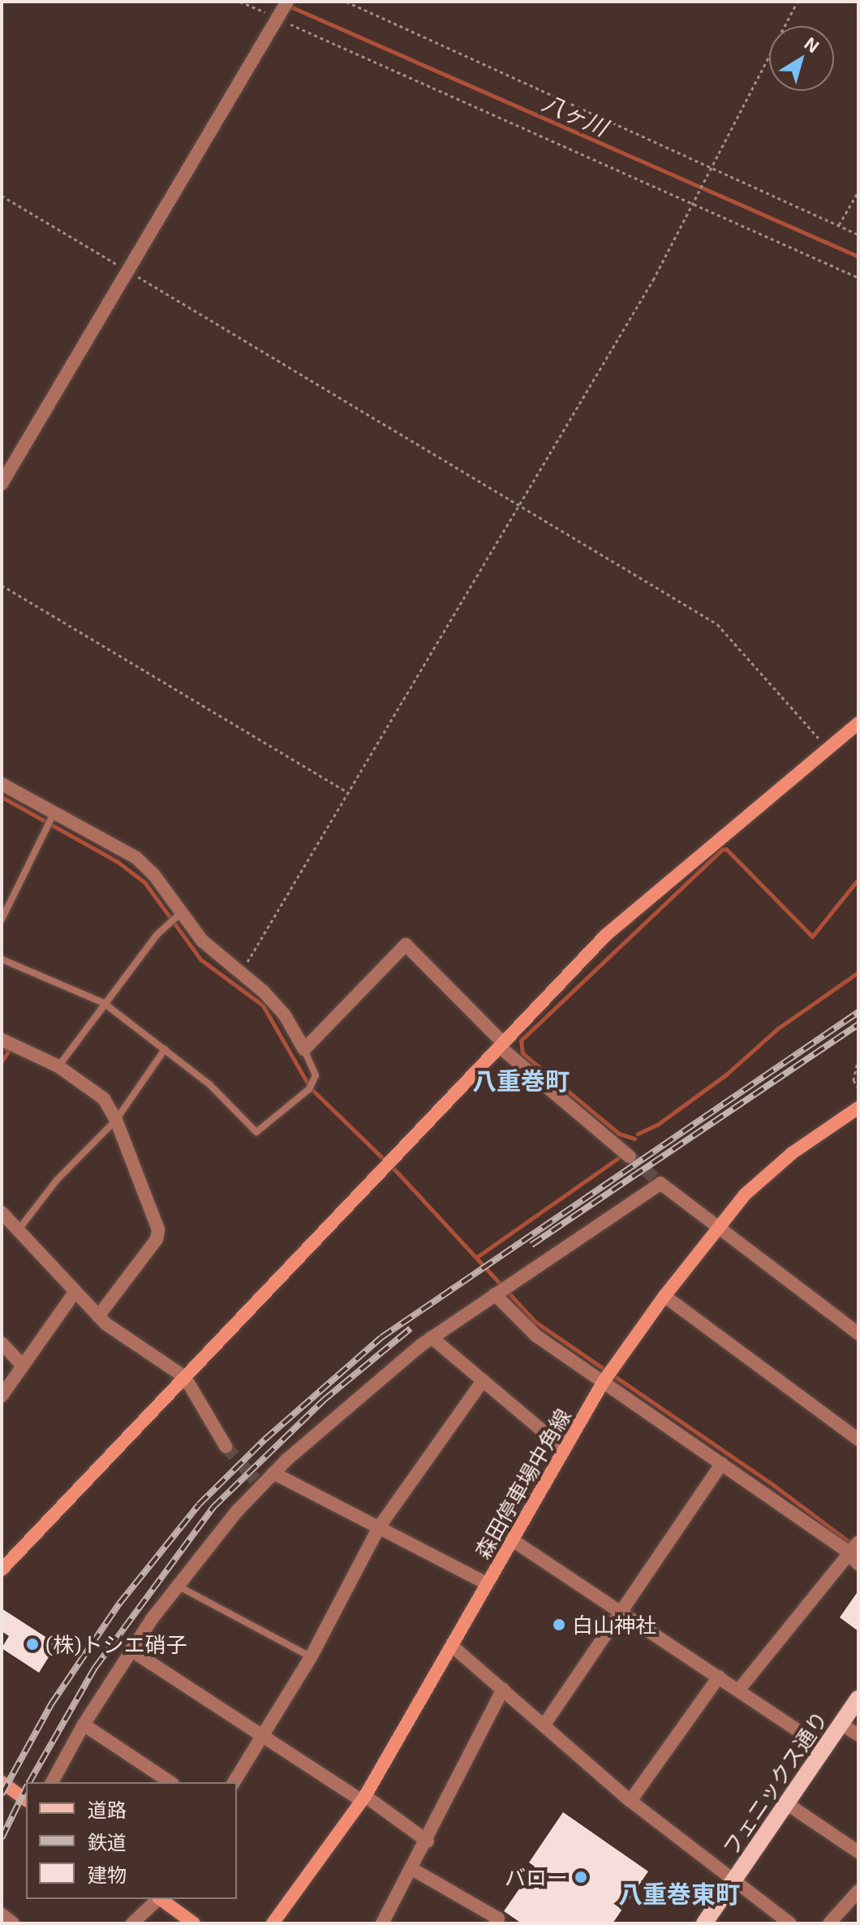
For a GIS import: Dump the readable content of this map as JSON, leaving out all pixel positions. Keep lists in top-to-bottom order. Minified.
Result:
{"streets":{"main road":["フェニックス通り"],"street":["森田停車場中角線"]},"districts":["八重巻町","八重巻東町"],"water":["八ヶ川"],"places":["白山神社","(株)トシエ硝子","バロー"],"legend":["道路","鉄道","建物"],"north":"top right"}
